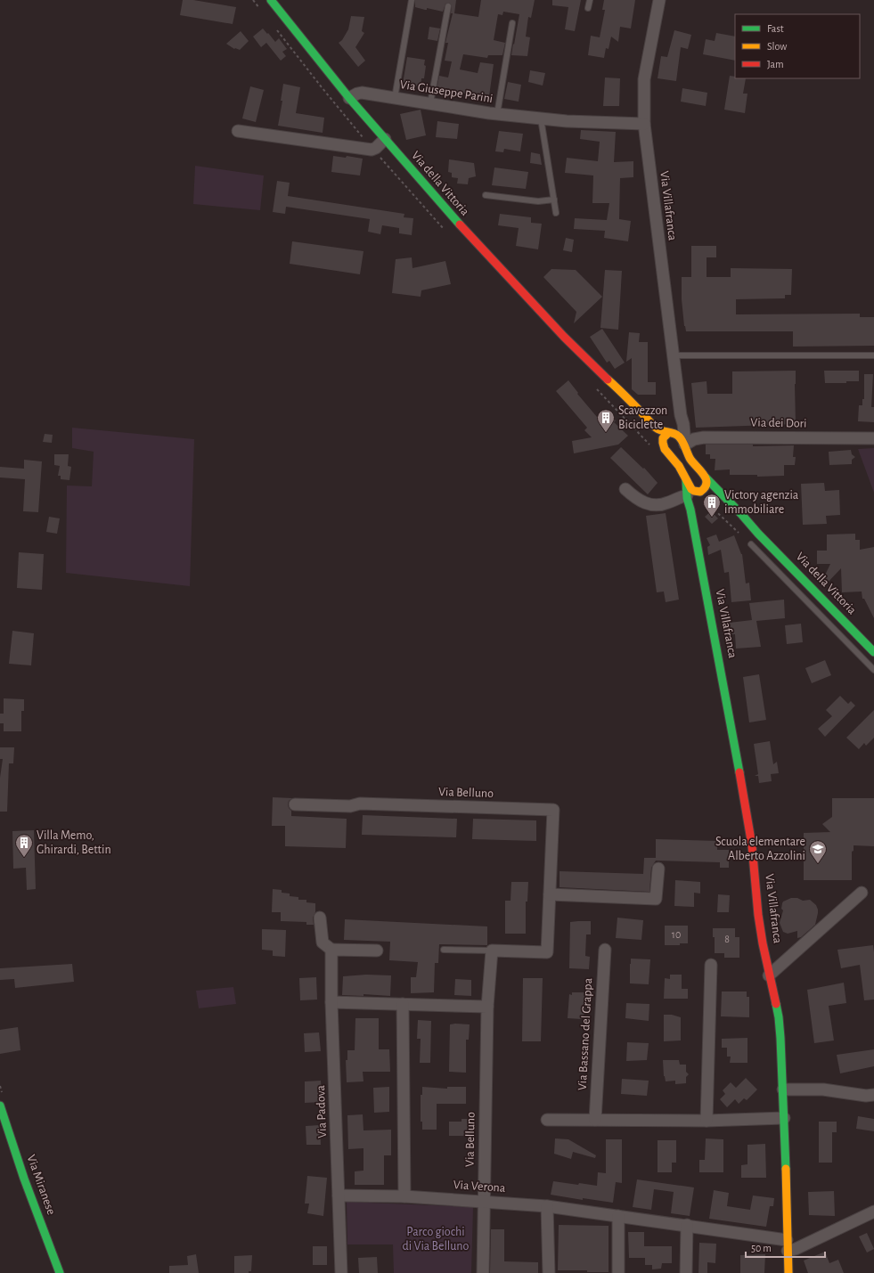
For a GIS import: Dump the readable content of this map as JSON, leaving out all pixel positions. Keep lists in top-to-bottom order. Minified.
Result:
{"streets":{"main road":["Via della Vittoria","Via Villafranca","Via Miranese"],"street":["Via Giuseppe Parini","Via dei Dori","Via Belluno","Via Bassano del Grappa","Via Padova","Via Verona"]},"crossings":[["Via Giuseppe Parini","Via della Vittoria"],["Via Giuseppe Parini","Via Villafranca"],["Via della Vittoria","Via Villafranca"],["Via della Vittoria","Via dei Dori"],["Via Villafranca","Via dei Dori"],["Via Villafranca","Via Verona"],["Via Belluno","Via Verona"],["Via Padova","Via Verona"]],"parks":["Parco giochi di Via Belluno"],"places":{"building":["Scavezzon Biciclette","Victory agenzia immobiliare","Villa Memo, Ghirardi, Bettin"],"school or university":["Scuola elementare Alberto Azzolini"]},"house_numbers":["10","8"],"legend":["Fast","Slow","Jam"],"scale_bar":"50 m"}
